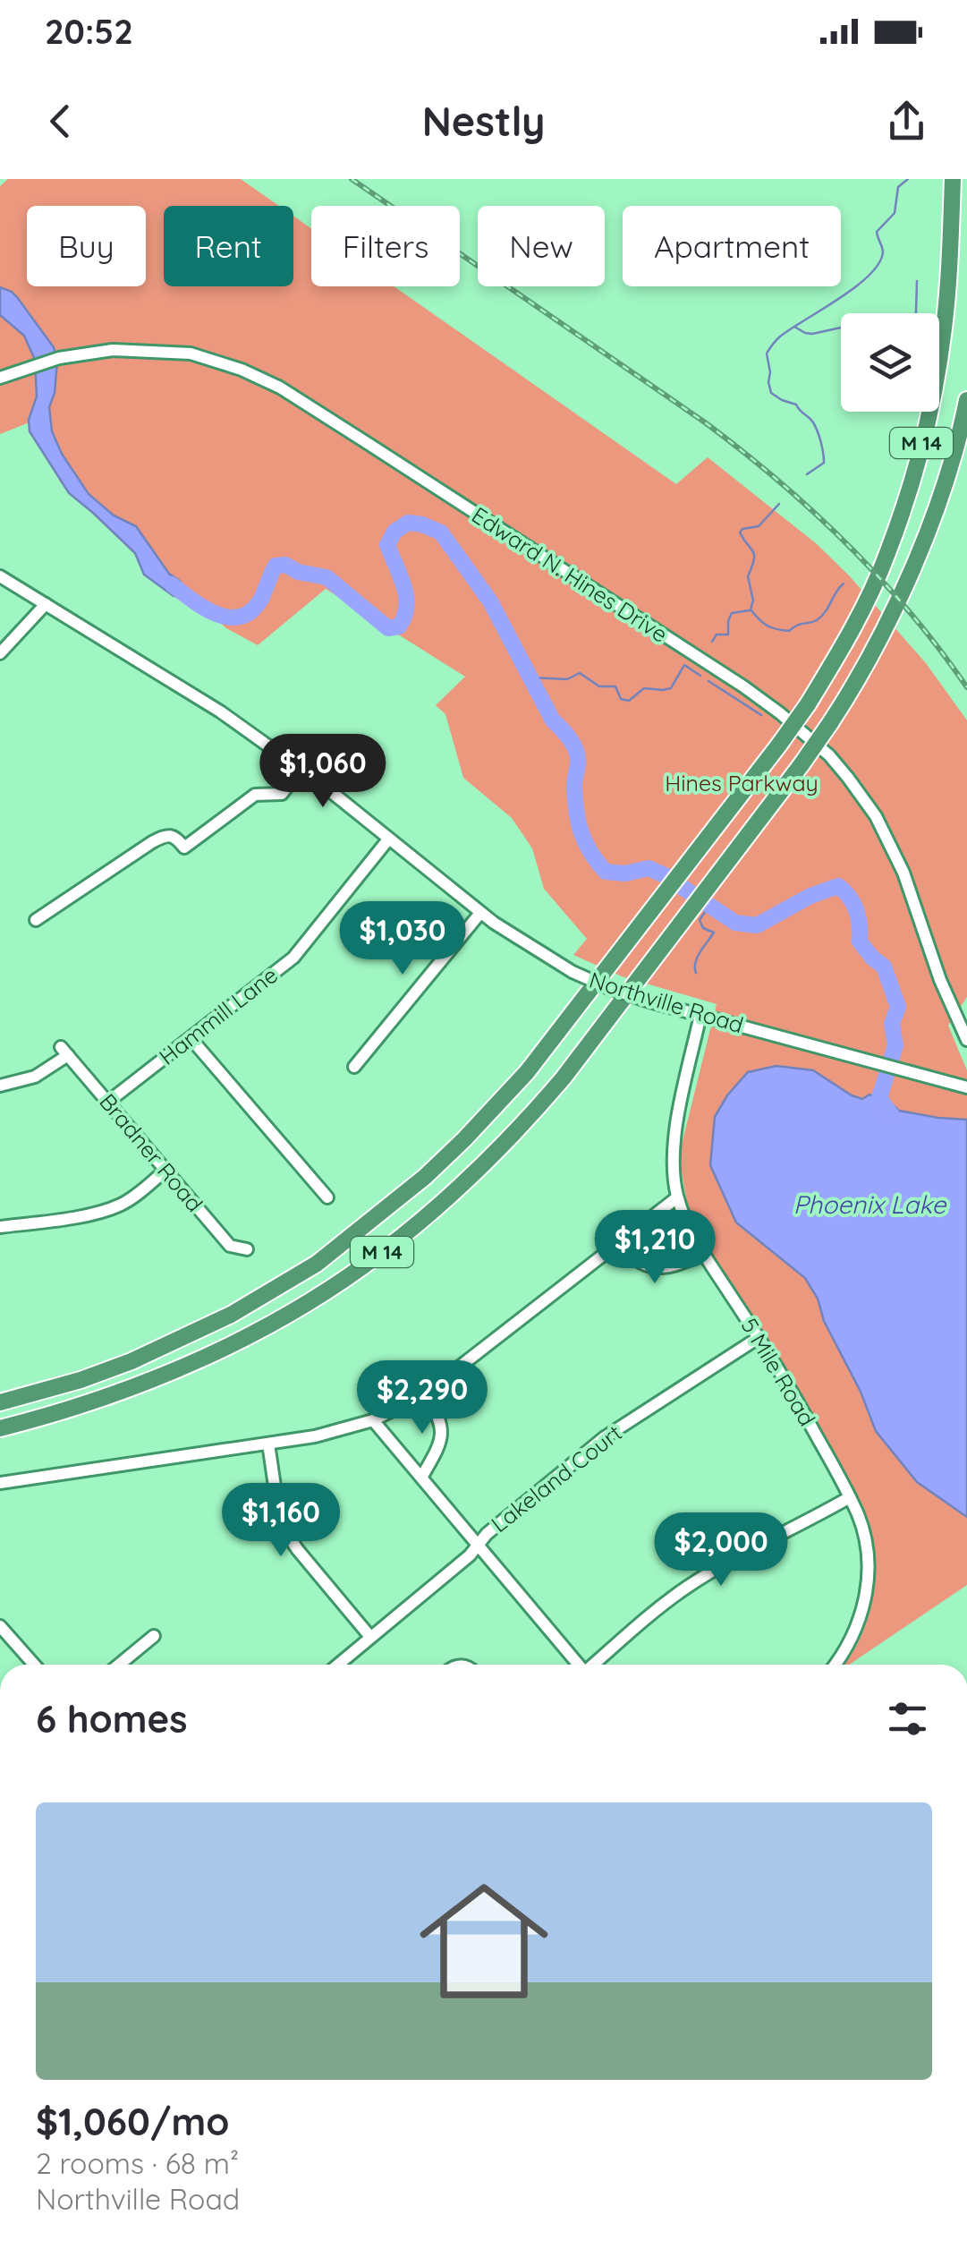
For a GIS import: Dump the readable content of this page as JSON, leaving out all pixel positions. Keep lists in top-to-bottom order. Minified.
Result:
{"streets":{"highway":["M 14"],"street":["Edward N. Hines Drive","Northville Road","Hammill Lane","Bradner Road","5 Mile Road","Lakeland Court"]},"crossings":[["Northville Road","Hammill Lane"],["Northville Road","5 Mile Road"],["Hammill Lane","Bradner Road"],["5 Mile Road","Lakeland Court"]],"water":["Phoenix Lake"],"parks":["Hines Parkway"],"page":{"status":"20:52","header":"Nestly","chip":["Buy","Rent","Filters","New","Apartment"],"price":["$1,060","$1,030","$1,210","$2,290","$1,160","$2,000"],"heading":"6 homes","list":[{"name":"$1,060/mo","note":"2 rooms · 68 m² · Northville Road"}]}}
